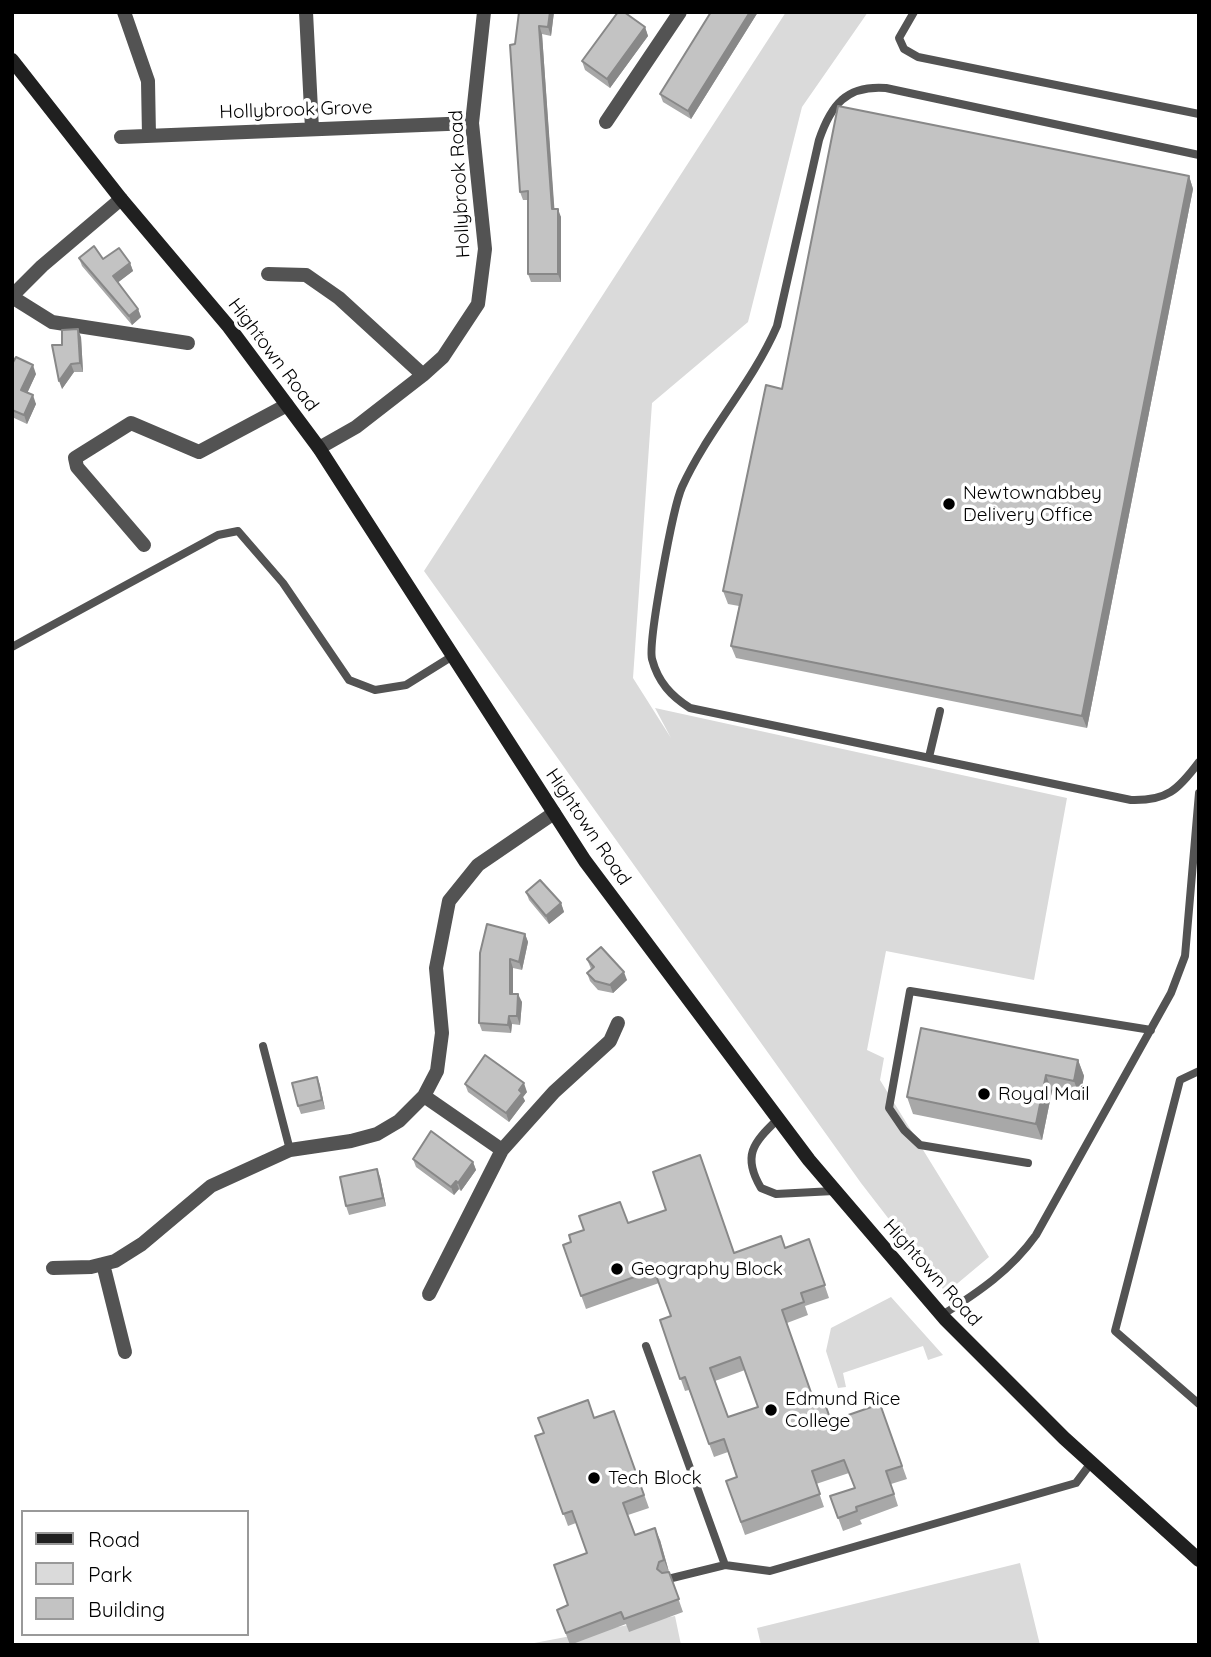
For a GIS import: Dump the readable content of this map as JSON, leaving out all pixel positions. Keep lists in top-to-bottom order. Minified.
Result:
{"streets":{"main road":["Hightown Road"],"street":["Hollybrook Grove","Hollybrook Road"]},"crossings":[["Hollybrook Grove","Hollybrook Road"],["Hollybrook Road","Hightown Road"]],"places":["Newtownabbey Delivery Office","Royal Mail","Geography Block","Edmund Rice College","Tech Block"],"legend":["Road","Park","Building"]}
